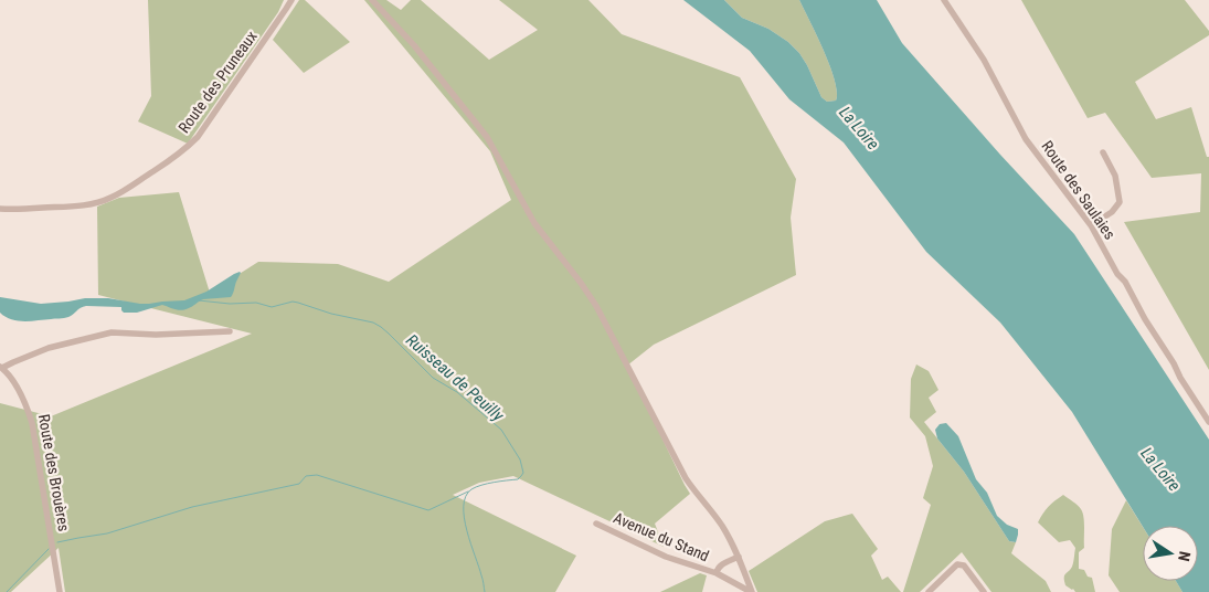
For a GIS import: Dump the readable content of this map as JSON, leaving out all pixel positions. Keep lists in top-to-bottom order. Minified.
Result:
{"streets":{"street":["Route des Pruneaux","Route des Saulaies","Route des Brouères","Avenue du Stand"]},"water":["La Loire","Ruisseau de Peuilly"],"north":"right"}
